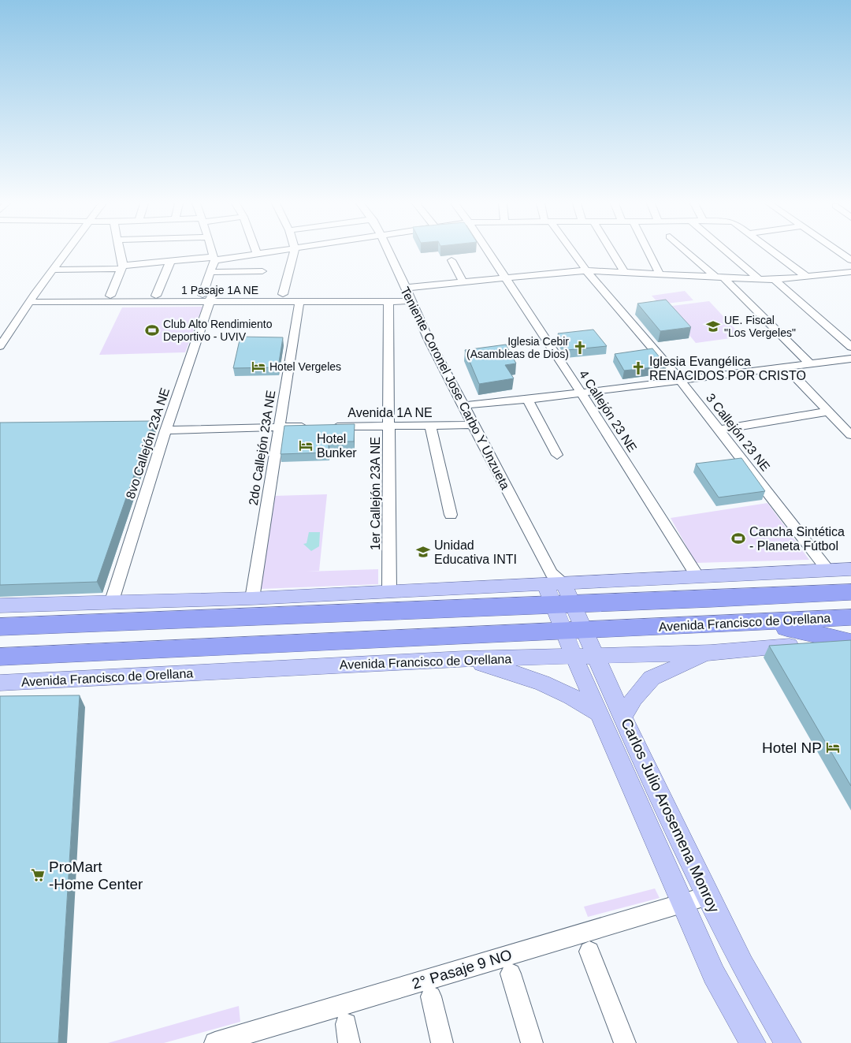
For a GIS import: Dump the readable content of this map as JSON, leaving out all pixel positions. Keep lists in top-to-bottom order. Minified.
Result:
{"streets":{"highway":["Avenida Francisco de Orellana"],"main road":["Carlos Julio Arosemena Monroy"],"street":["1 Pasaje 1A NE","Teniente Coronel Jose Carbo Y Unzueta","4 Callejón 23 NE","Avenida 1A NE","3 Callejón 23 NE","8vo Callejón 23A NE","2do Callejón 23A NE","1er Callejón 23A NE","2° Pasaje 9 NO"]},"crossings":[["1 Pasaje 1A NE","Teniente Coronel Jose Carbo Y Unzueta"],["1 Pasaje 1A NE","8vo Callejón 23A NE"],["1 Pasaje 1A NE","2do Callejón 23A NE"],["1 Pasaje 1A NE","1er Callejón 23A NE"],["Teniente Coronel Jose Carbo Y Unzueta","Avenida 1A NE"],["Teniente Coronel Jose Carbo Y Unzueta","Carlos Julio Arosemena Monroy"],["Avenida 1A NE","1er Callejón 23A NE"],["Avenida Francisco de Orellana","Carlos Julio Arosemena Monroy"],["Carlos Julio Arosemena Monroy","2° Pasaje 9 NO"]],"places":{"school or university":["UE. Fiscal \"Los Vergeles\"","Unidad Educativa INTI"],"sports":["Club Alto Rendimiento Deportivo - UVIV","Cancha Sintética - Planeta Fútbol"],"church":["Iglesia Cebir (Asambleas de Dios)","Iglesia Evangélica RENACIDOS POR CRISTO"],"hotel":["Hotel Vergeles","Hotel Bunker","Hotel NP"],"supermarket":["ProMart -Home Center"]}}
